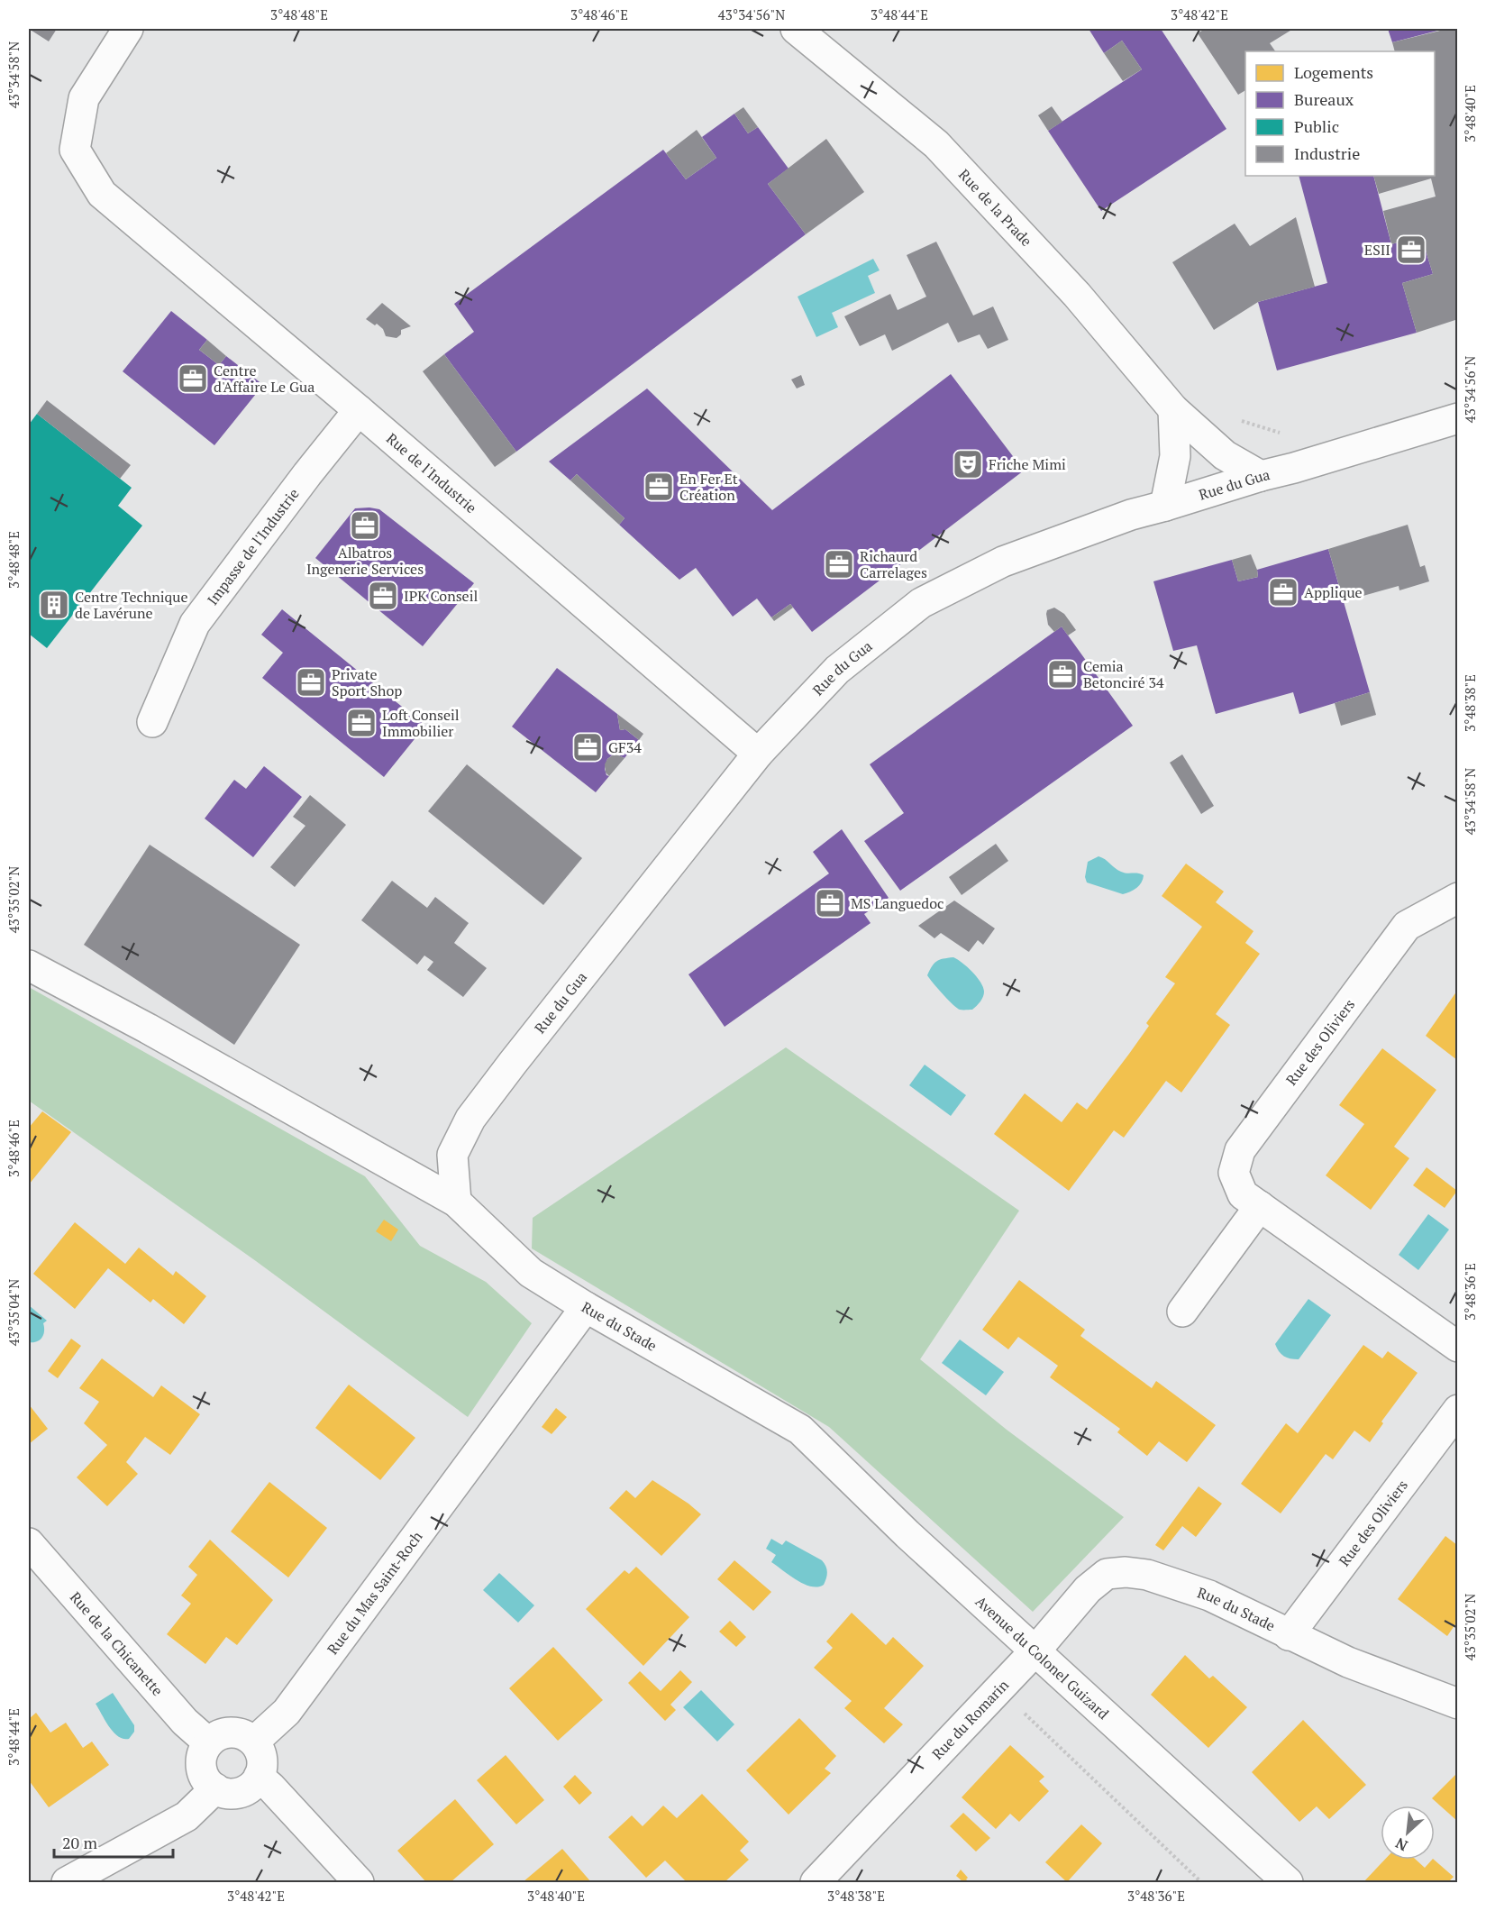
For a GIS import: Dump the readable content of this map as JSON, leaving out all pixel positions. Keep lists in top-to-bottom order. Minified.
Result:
{"streets":{"street":["Rue de la Prade","Rue de l'Industrie","Rue du Gua","Impasse de l'Industrie","Rue des Oliviers","Rue du Stade","Rue du Mas Saint-Roch","Rue de la Chicanette","Avenue du Colonel Guizard","Rue du Romarin"]},"crossings":[["Rue de la Prade","Rue du Gua"],["Rue de l'Industrie","Rue du Gua"],["Rue de l'Industrie","Impasse de l'Industrie"],["Rue du Gua","Rue du Stade"],["Rue des Oliviers","Rue du Stade"],["Rue du Stade","Rue du Mas Saint-Roch"],["Rue du Stade","Avenue du Colonel Guizard"],["Rue du Stade","Rue du Romarin"],["Rue du Mas Saint-Roch","Rue de la Chicanette"],["Avenue du Colonel Guizard","Rue du Romarin"]],"places":{"office":["ESII","Centre d'Affaire Le Gua","En Fer Et Création","Albatros Ingenerie Services","Richaurd Carrelages","Applique","IPK Conseil","Cemia Betonciré 34","Private Sport Shop","Loft Conseil Immobilier","GF34","MS Languedoc"],"theatre":["Friche Mimi"],"building":["Centre Technique de Lavérune"]},"legend":["Logements","Bureaux","Public","Industrie"],"scale_bar":"20 m","north":"bottom left","coordinates":["3°48'48\"E","3°48'46\"E","43°34'56\"N","3°48'44\"E","3°48'42\"E","43°34'58\"N","3°48'40\"E","3°48'38\"E","43°35'02\"N","3°48'36\"E","43°35'04\"N"]}
